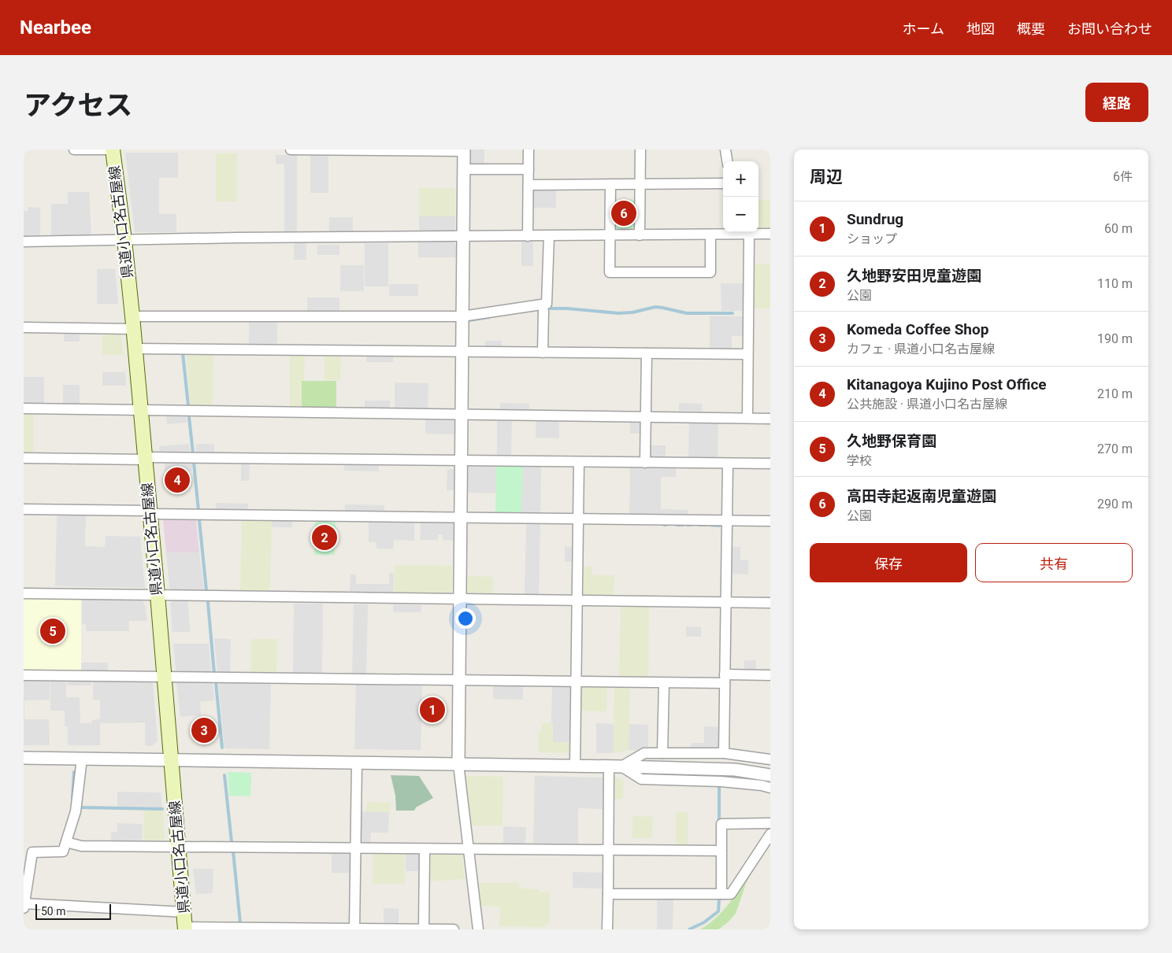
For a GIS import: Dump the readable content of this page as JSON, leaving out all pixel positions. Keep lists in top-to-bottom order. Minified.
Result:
{"streets":{"main road":["県道小口名古屋線"]},"scale_bar":"50 m","page":{"header":"Nearbee","nav":["ホーム","地図","概要","お問い合わせ"],"title":"アクセス","buttons":["経路",["保存","共有"]],"heading":["周辺","6件"],"map_buttons":["+","−"],"pins":["6","4","2","5","1","3"],"list":[{"mark":"1","name":"Sundrug","note":"ショップ","value":"60 m"},{"mark":"2","name":"久地野安田児童遊園","note":"公園","value":"110 m"},{"mark":"3","name":"Komeda Coffee Shop","note":"カフェ · 県道小口名古屋線","value":"190 m"},{"mark":"4","name":"Kitanagoya Kujino Post Office","note":"公共施設 · 県道小口名古屋線","value":"210 m"},{"mark":"5","name":"久地野保育園","note":"学校","value":"270 m"},{"mark":"6","name":"高田寺起返南児童遊園","note":"公園","value":"290 m"}],"scale":"50 m"}}
